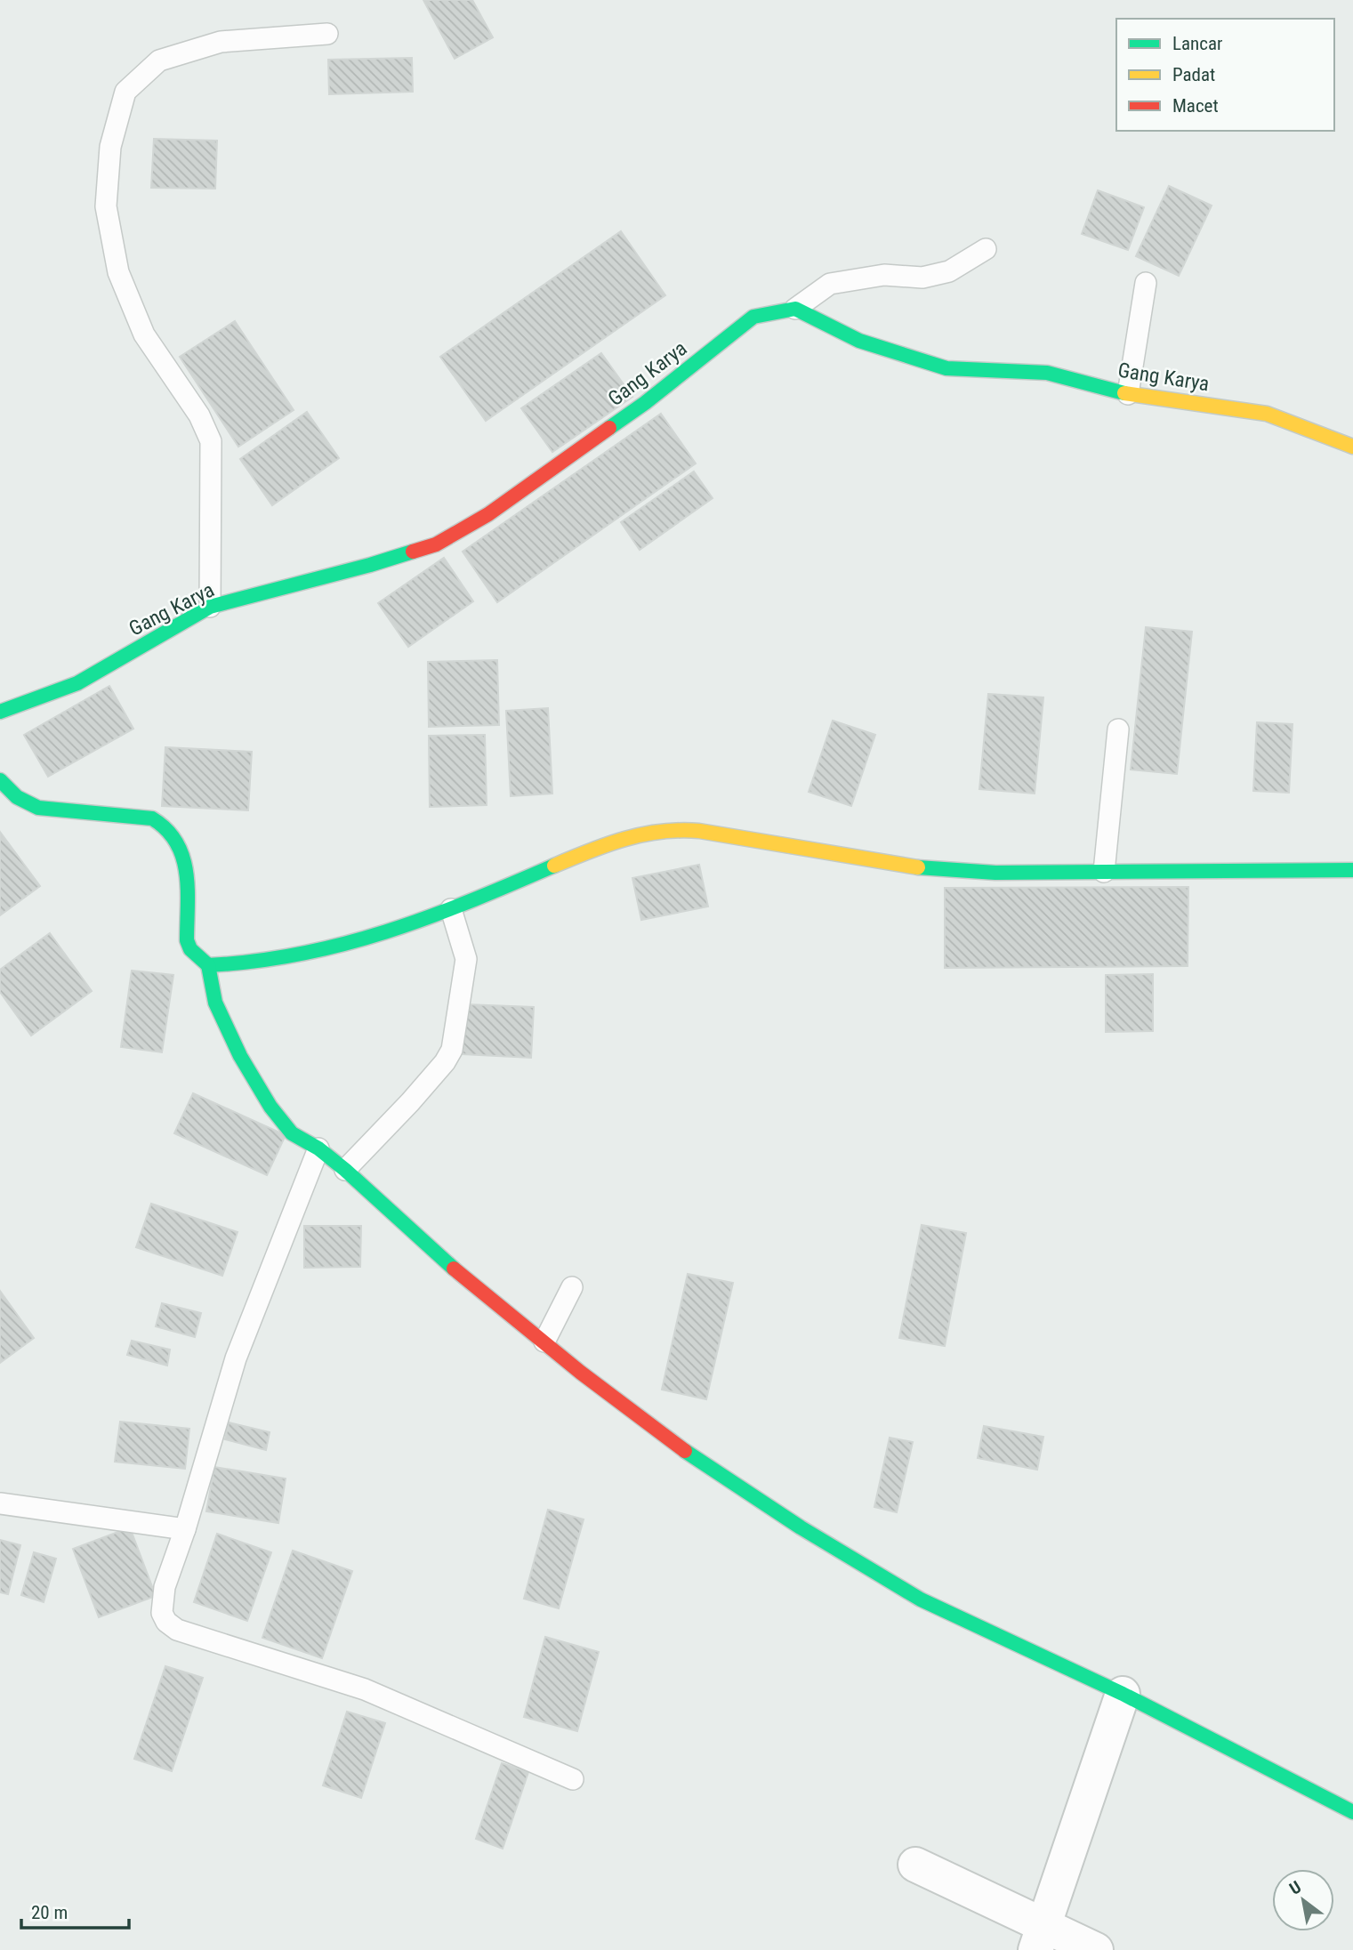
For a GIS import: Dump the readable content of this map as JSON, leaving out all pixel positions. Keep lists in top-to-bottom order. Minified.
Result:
{"streets":{"street":["Gang Karya"]},"legend":["Lancar","Padat","Macet"],"scale_bar":"20 m","north":"top left"}
